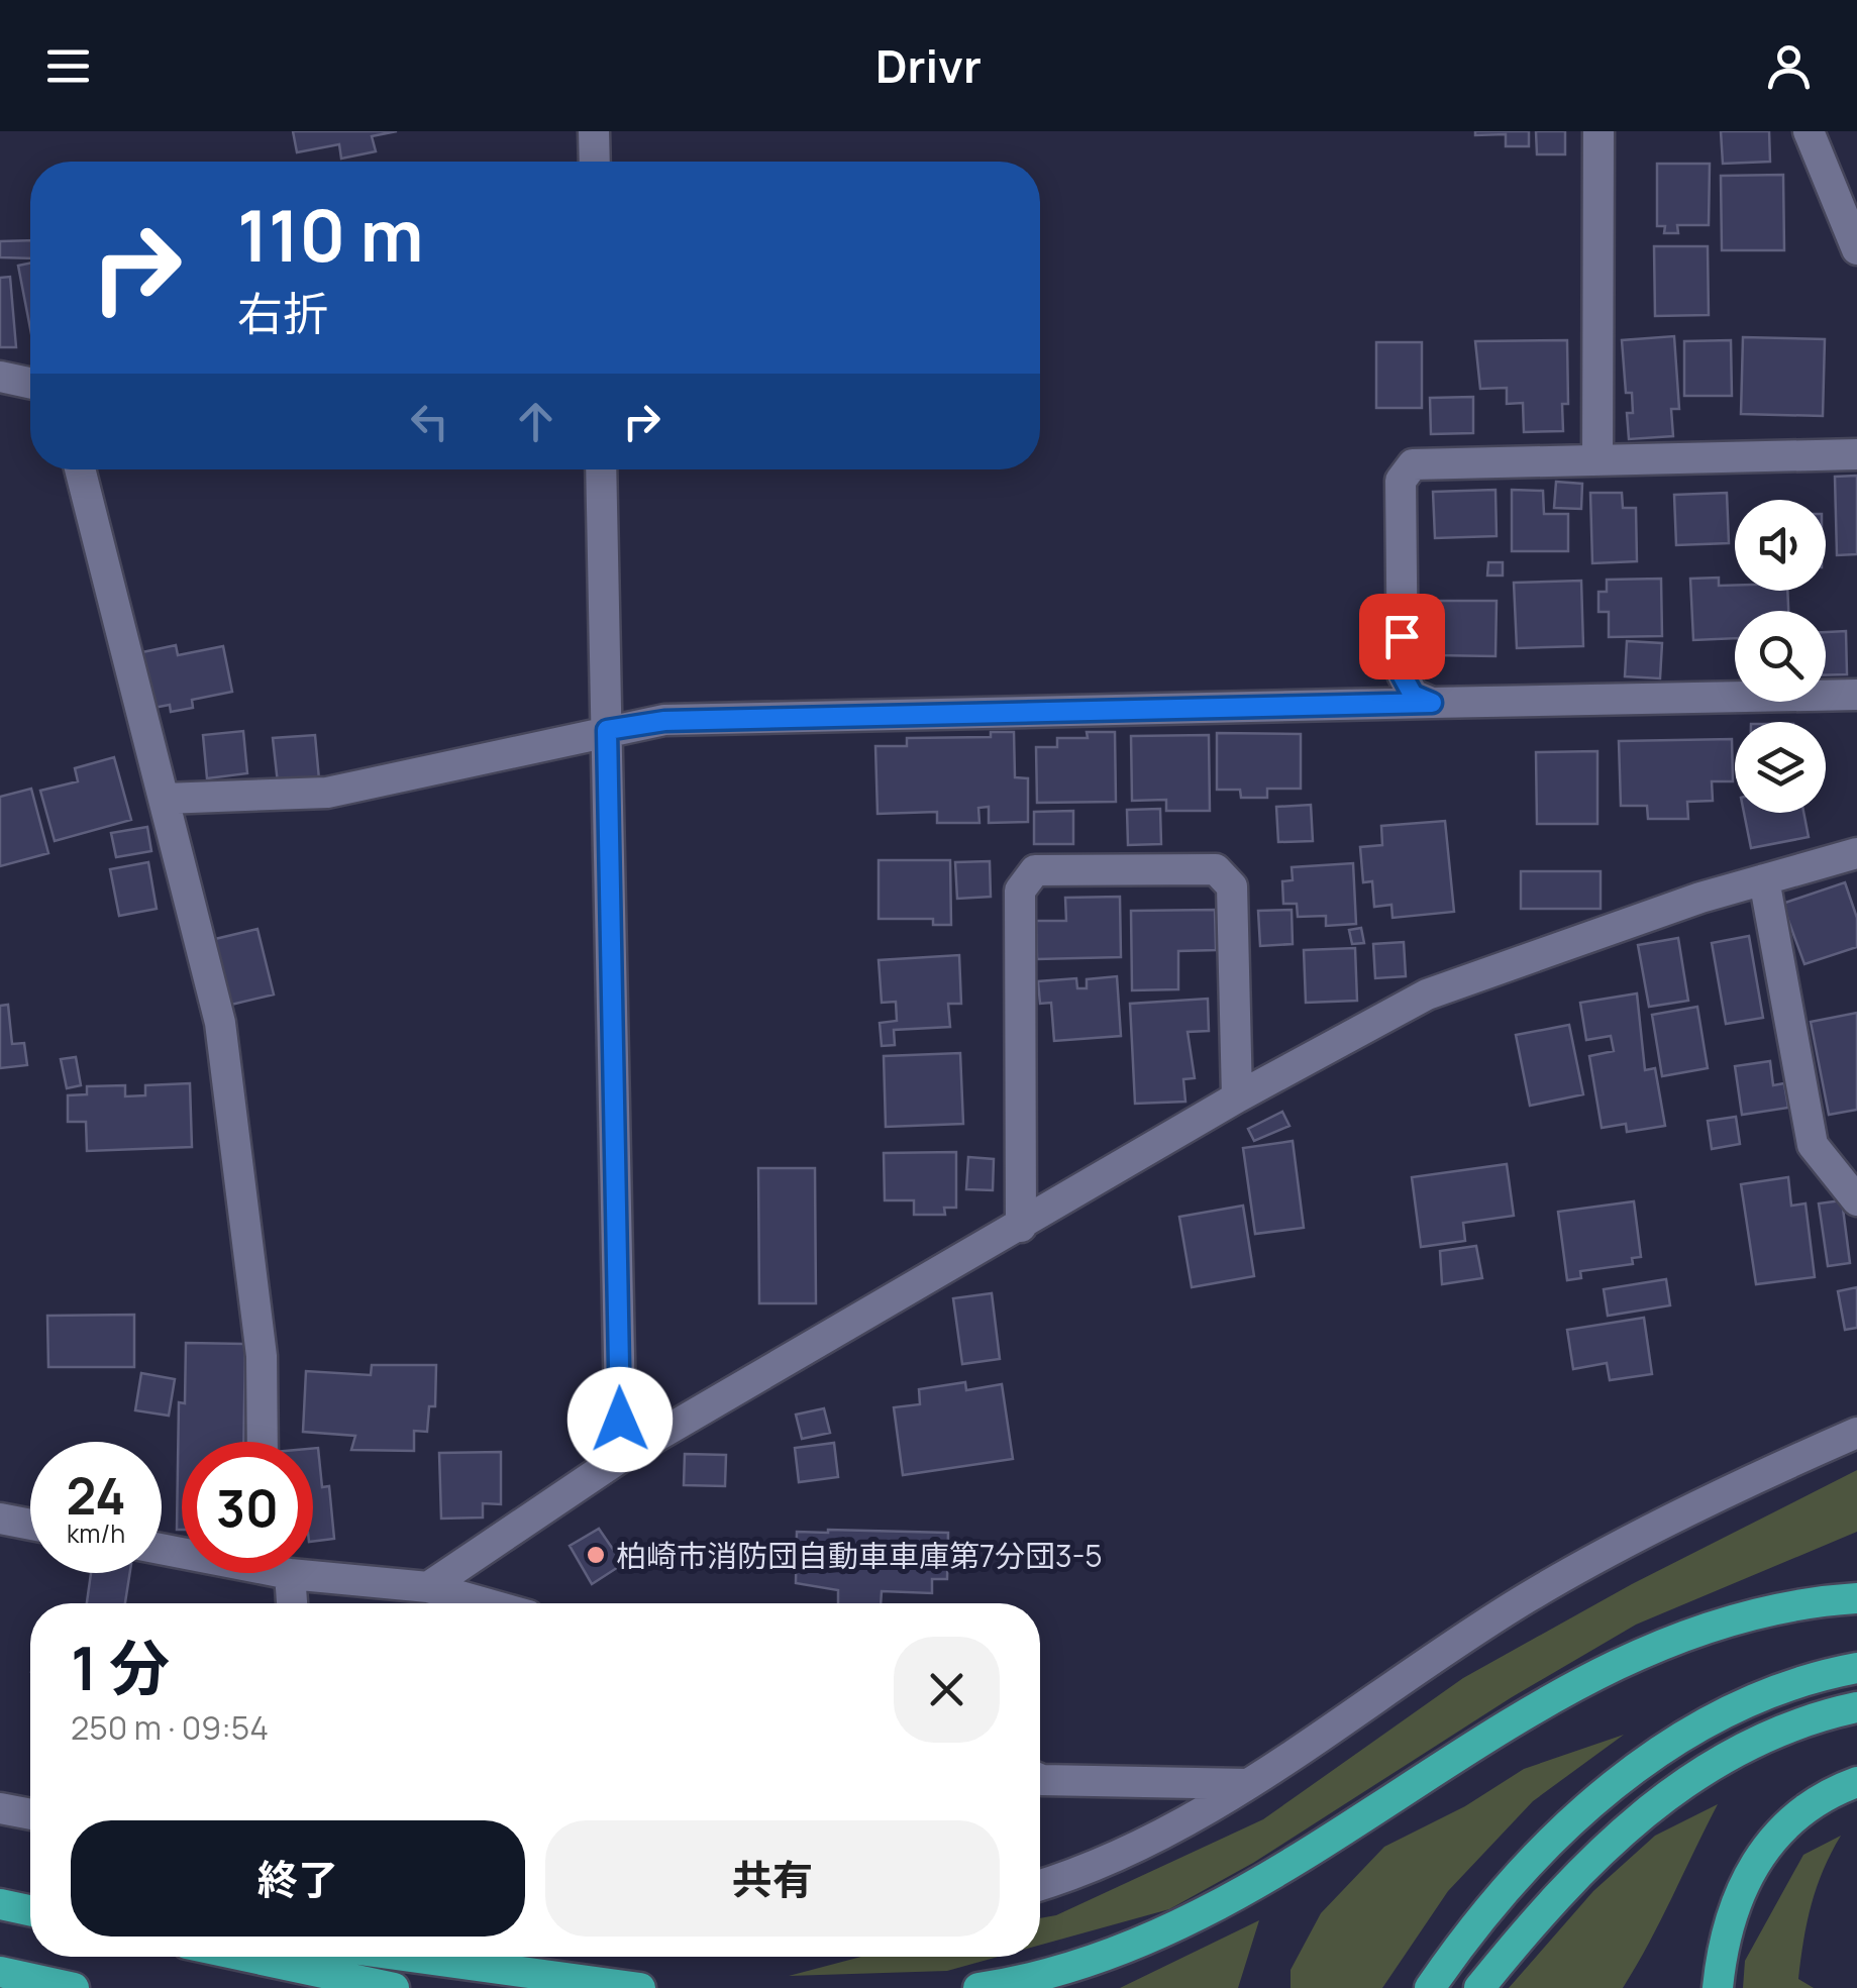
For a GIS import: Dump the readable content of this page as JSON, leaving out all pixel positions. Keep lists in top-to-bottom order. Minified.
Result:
{"places":["柏崎市消防団自動車車庫第7分団3-5"],"page":{"header":"Drivr","turn":["110 m","右折"],"speed":"24 km/h","limit":"30","heading":["1 分","250 m · 09:54"],"buttons":["終了","共有"]}}
